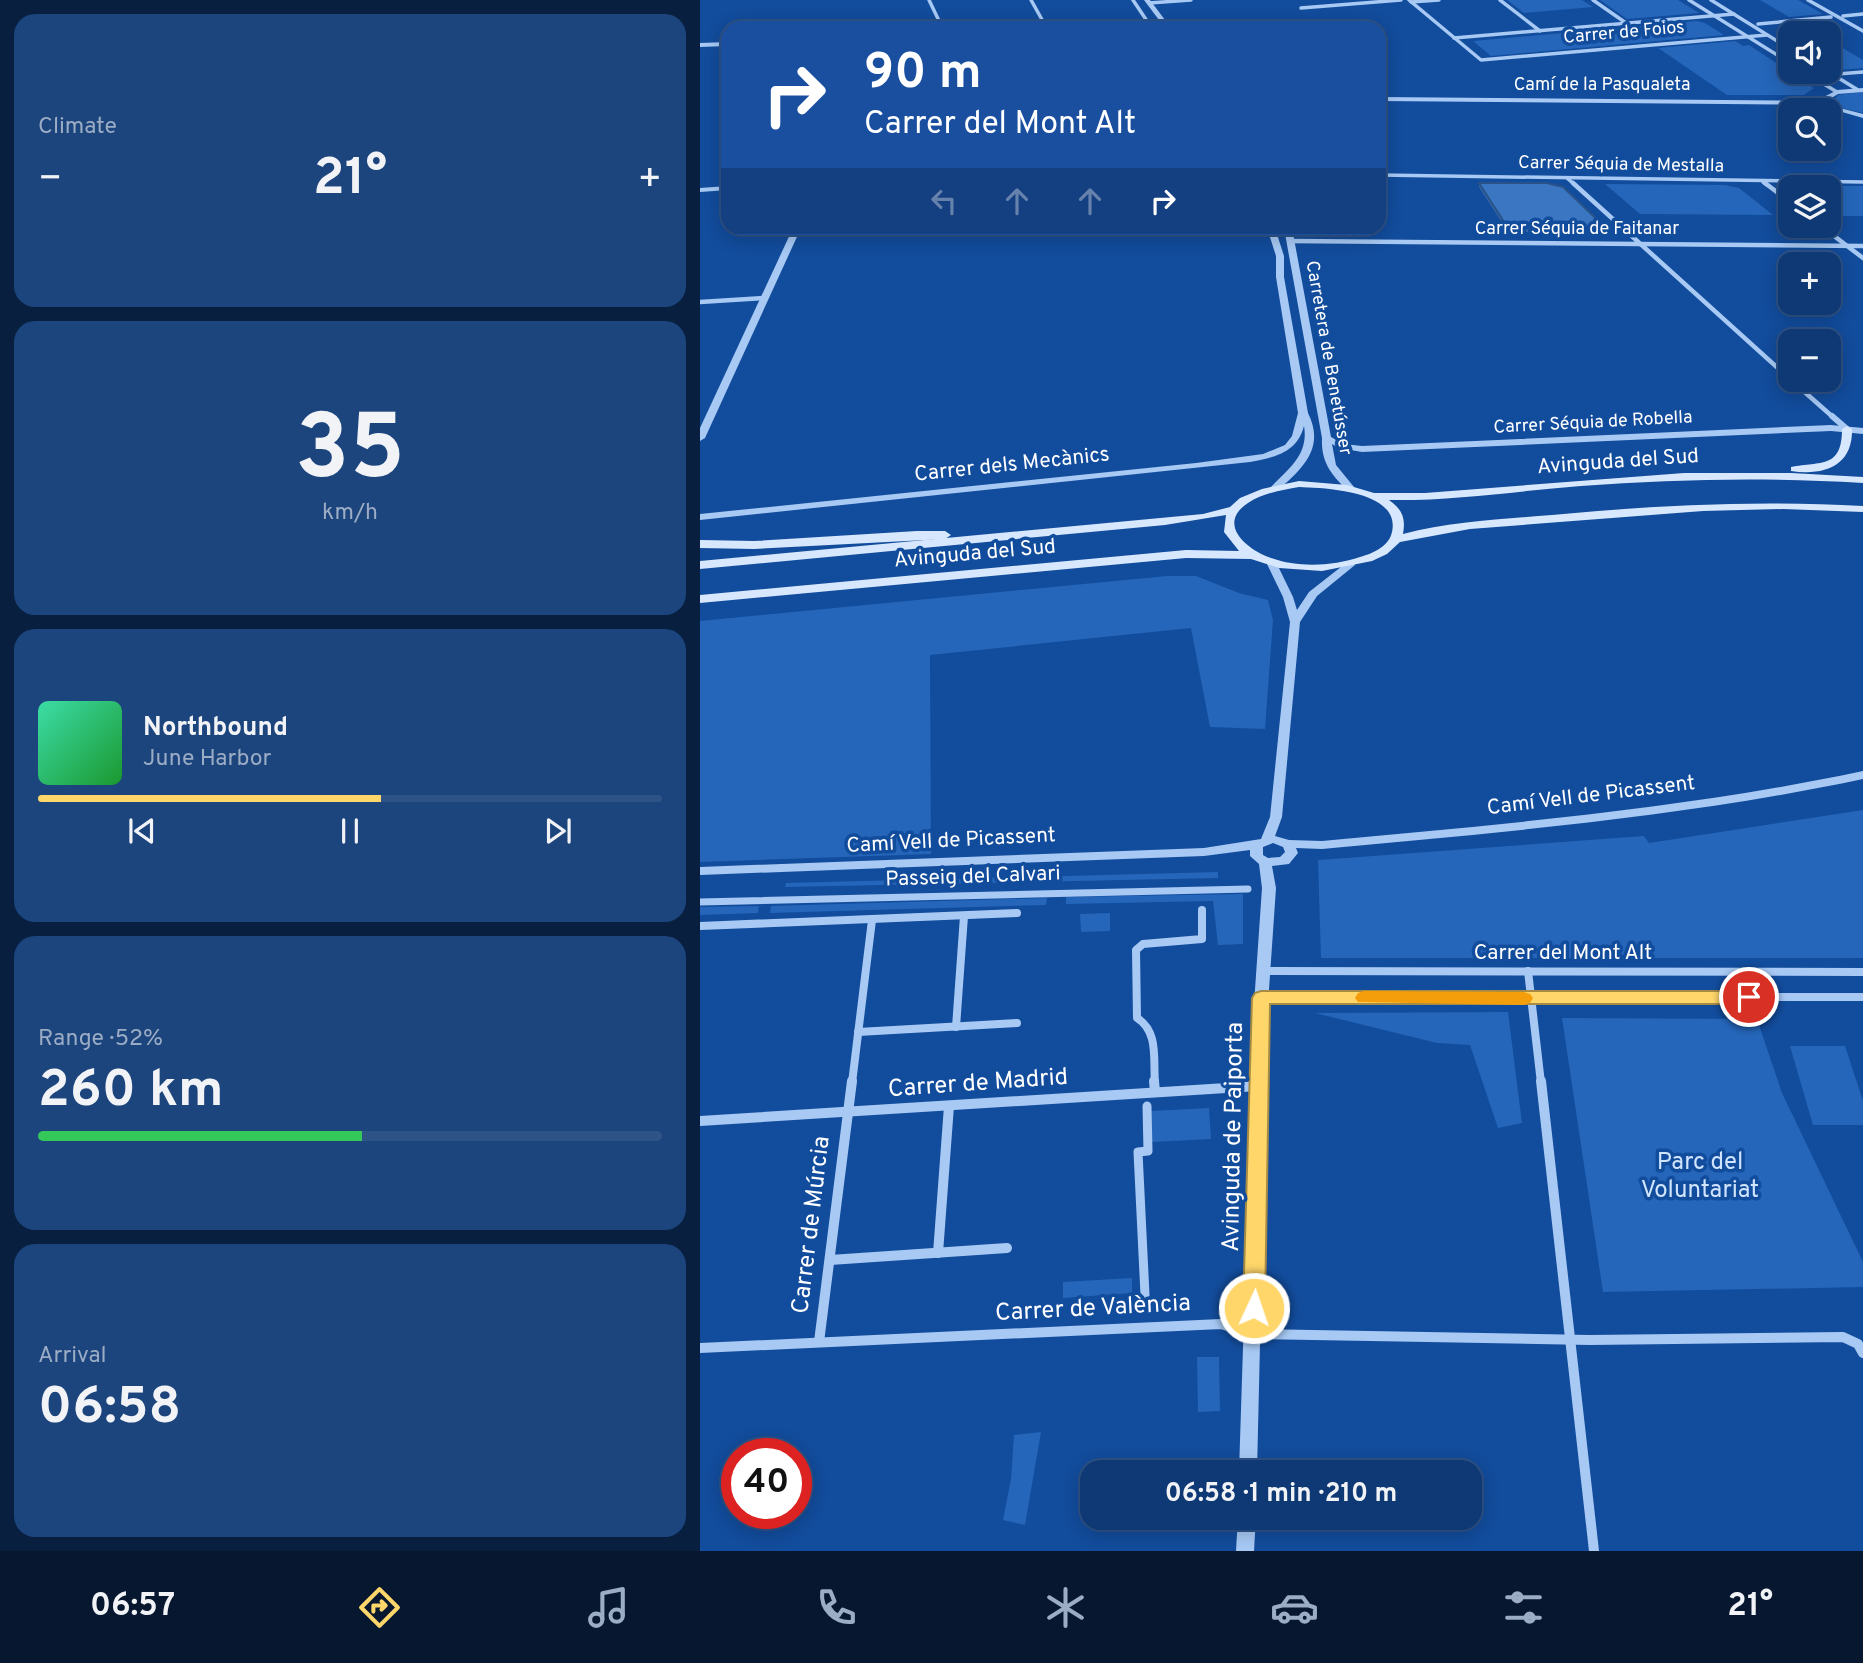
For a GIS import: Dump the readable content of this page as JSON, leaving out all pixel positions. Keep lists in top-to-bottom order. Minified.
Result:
{"streets":{"main road":["Avinguda del Sud"],"street":["Carrer de Foios","Camí de la Pasqualeta","Carrer Séquia de Mestalla","Carrer Séquia de Faitanar","Carretera de Benetússer","Carrer Séquia de Robella","Carrer dels Mecànics","Camí Vell de Picassent","Passeig del Calvari","Carrer del Mont Alt","Carrer de Madrid","Avinguda de Paiporta","Carrer de Múrcia","Carrer de València"]},"crossings":[["Carrer Séquia de Faitanar","Carretera de Benetússer"],["Carretera de Benetússer","Carrer Séquia de Robella"],["Carretera de Benetússer","Avinguda del Sud"],["Carretera de Benetússer","Carrer dels Mecànics"],["Camí Vell de Picassent","Avinguda de Paiporta"],["Passeig del Calvari","Carrer de Múrcia"],["Carrer del Mont Alt","Avinguda de Paiporta"],["Carrer de Madrid","Avinguda de Paiporta"],["Carrer de Madrid","Carrer de Múrcia"],["Avinguda de Paiporta","Carrer de València"],["Carrer de Múrcia","Carrer de València"]],"parks":["Parc del Voluntariat"],"page":{"tile":["Climate",["35","km/h"],["Range · 52%","260 km"],["Arrival","06:58"]],"map_buttons":["+","−"],"turn":["90 m","Carrer del Mont Alt"],"heat":["−","21°","+"],"song":["Northbound","June Harbor"],"limit":"40","trip":"06:58 · 1 min · 210 m","tabs":["06:57","21°"]}}
